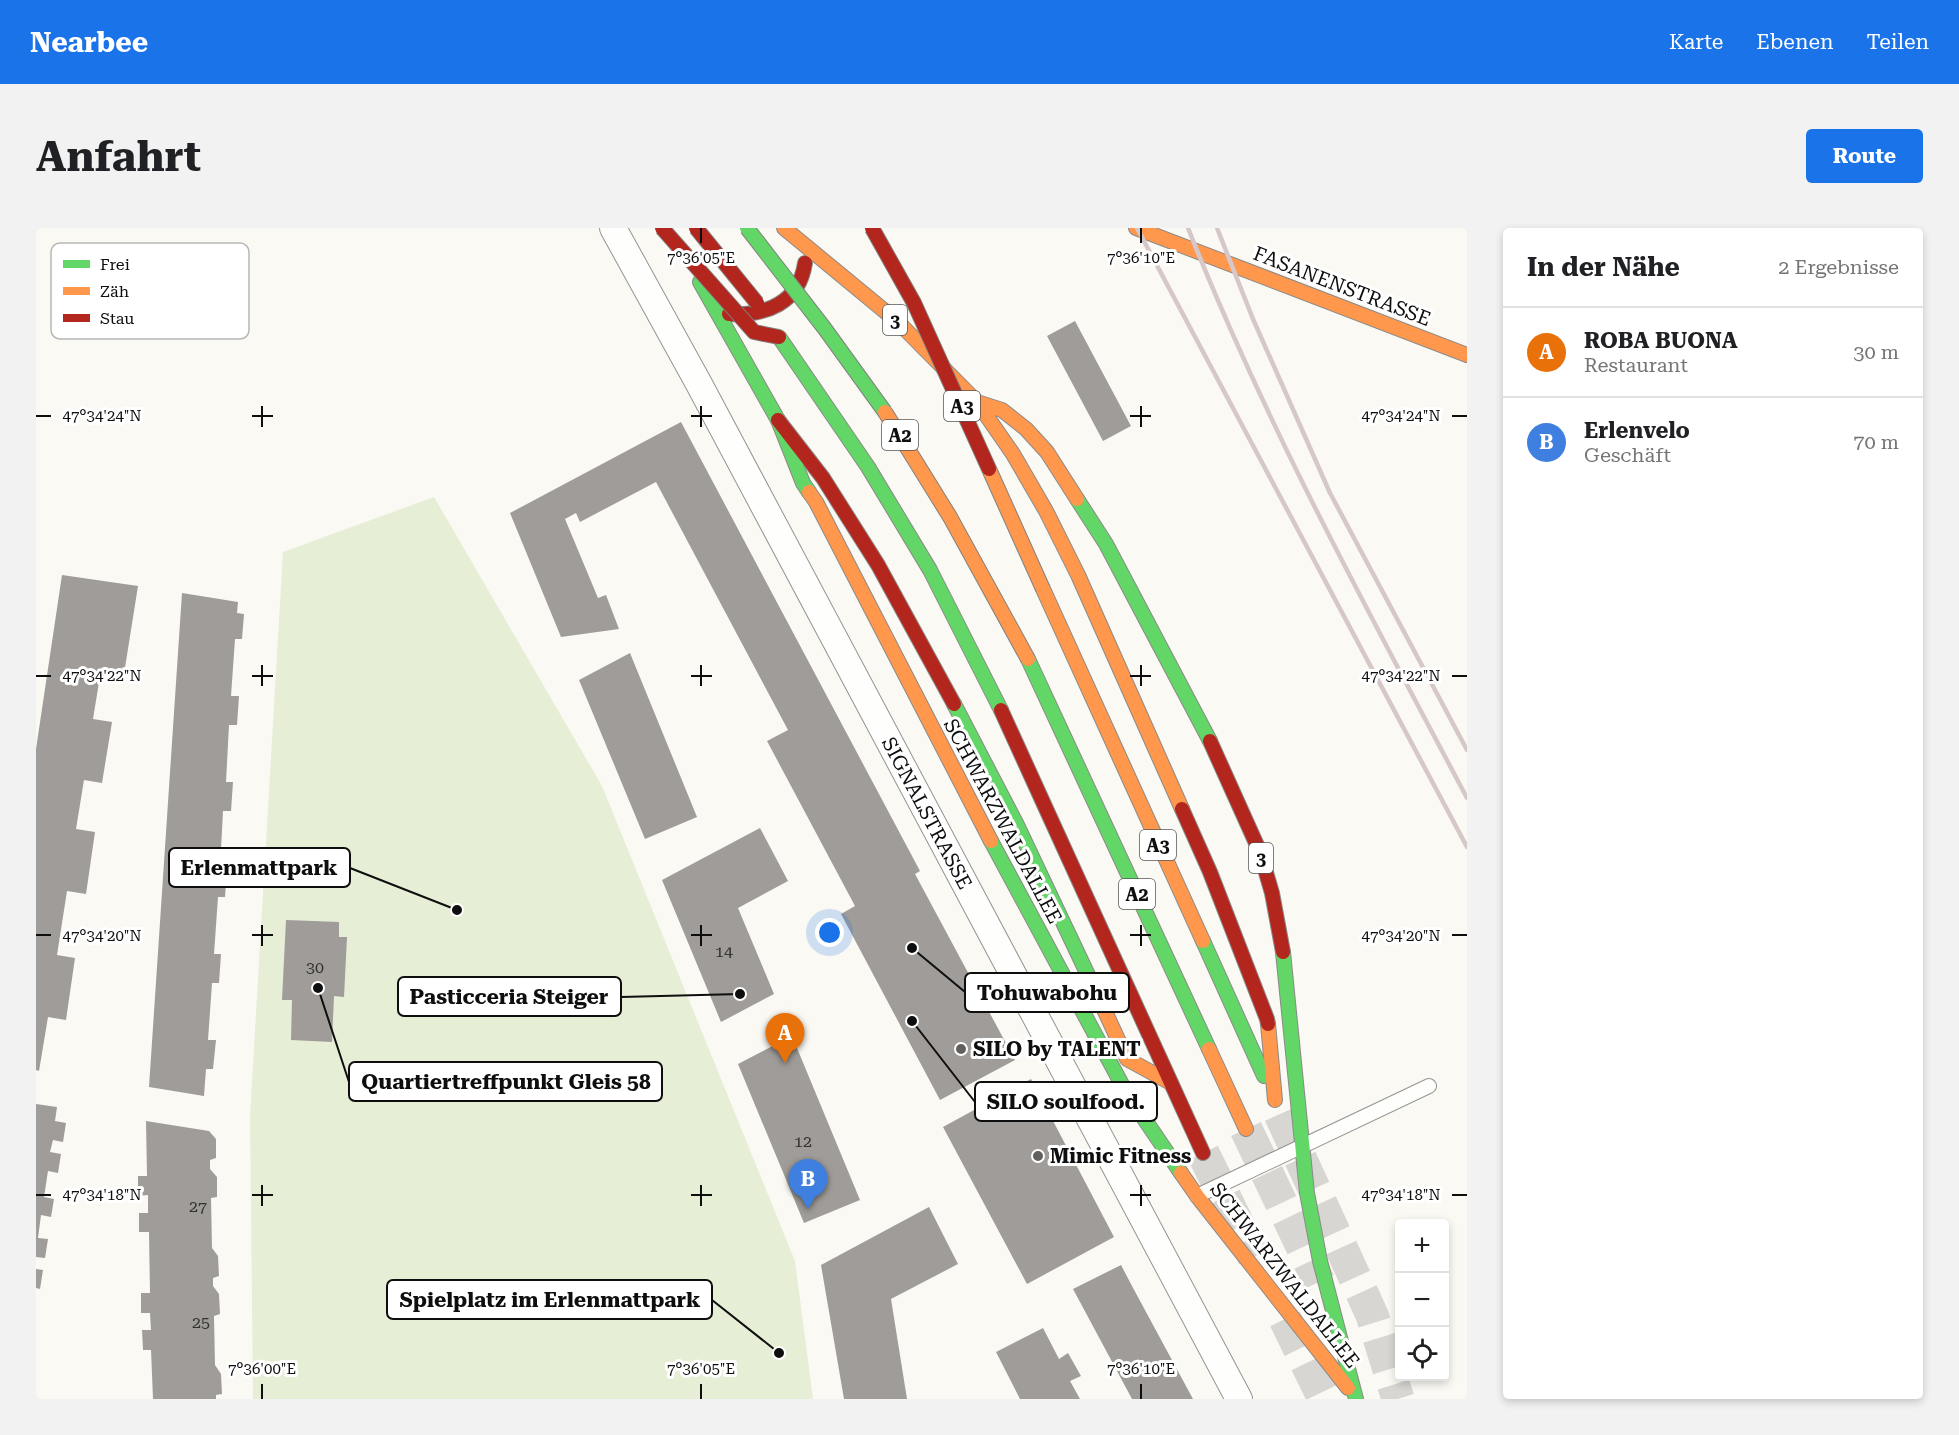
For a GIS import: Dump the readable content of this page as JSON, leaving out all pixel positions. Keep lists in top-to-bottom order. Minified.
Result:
{"streets":{"main road":["FASANENSTRASSE","3","A3","A2","SCHWARZWALDALLEE"],"street":["SIGNALSTRASSE"]},"places":["Erlenmattpark","Tohuwabohu","Quartiertreffpunkt Gleis 58","Pasticceria Steiger","SILO soulfood.","SILO by TALENT","Mimic Fitness","Spielplatz im Erlenmattpark"],"house_numbers":["14","30","12","27","25"],"legend":["Frei","Zäh","Stau"],"page":{"header":"Nearbee","nav":["Karte","Ebenen","Teilen"],"buttons":"Route","title":"Anfahrt","heading":["In der Nähe","2 Ergebnisse"],"list":[{"mark":"A","name":"ROBA BUONA","note":"Restaurant","value":"30 m"},{"mark":"B","name":"Erlenvelo","note":"Geschäft","value":"70 m"}],"pins":["A","B"],"map_buttons":["+","−"]},"coordinates":["7°36'05\"E","7°36'10\"E","47°34'24\"N","47°34'22\"N","47°34'20\"N","47°34'18\"N","7°36'00\"E"]}
